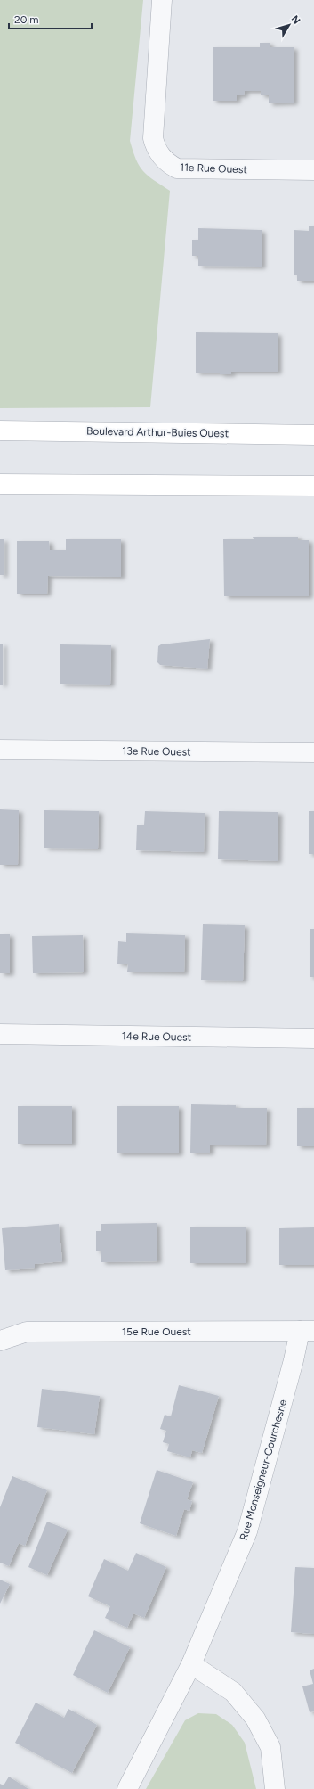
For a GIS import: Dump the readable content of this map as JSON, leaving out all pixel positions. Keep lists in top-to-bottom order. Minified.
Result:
{"streets":{"street":["11e Rue Ouest","Boulevard Arthur-Buies Ouest","13e Rue Ouest","14e Rue Ouest","15e Rue Ouest","Rue Monseigneur-Courchesne"]},"crossings":[["15e Rue Ouest","Rue Monseigneur-Courchesne"]],"scale_bar":"20 m","north":"top right"}
